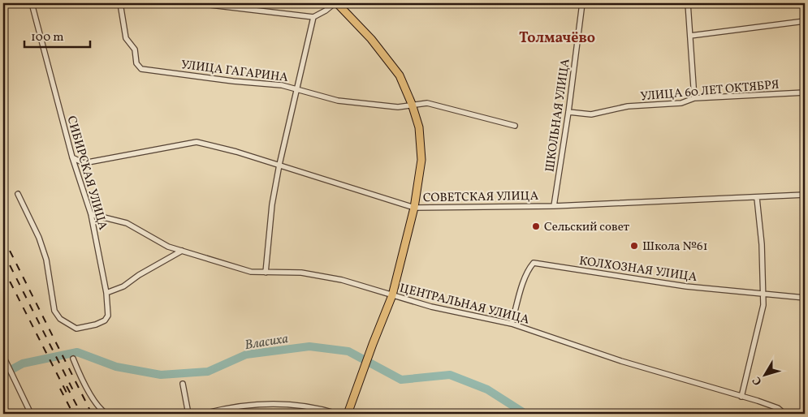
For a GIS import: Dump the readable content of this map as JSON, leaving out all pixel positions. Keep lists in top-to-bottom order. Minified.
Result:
{"streets":{"street":["УЛИЦА ГАГАРИНА","УЛИЦА 60 ЛЕТ ОКТЯБРЯ","ШКОЛЬНАЯ УЛИЦА","СИБИРСКАЯ УЛИЦА","СОВЕТСКАЯ УЛИЦА","КОЛХОЗНАЯ УЛИЦА","ЦЕНТРАЛЬНАЯ УЛИЦА"]},"crossings":[["УЛИЦА 60 ЛЕТ ОКТЯБРЯ","ШКОЛЬНАЯ УЛИЦА"],["ШКОЛЬНАЯ УЛИЦА","СОВЕТСКАЯ УЛИЦА"],["СИБИРСКАЯ УЛИЦА","СОВЕТСКАЯ УЛИЦА"],["СИБИРСКАЯ УЛИЦА","ЦЕНТРАЛЬНАЯ УЛИЦА"],["КОЛХОЗНАЯ УЛИЦА","ЦЕНТРАЛЬНАЯ УЛИЦА"]],"districts":["Толмачёво"],"water":["Власиха"],"places":["Сельский совет","Школа №61"],"scale_bar":"100 m","north":"bottom left"}
